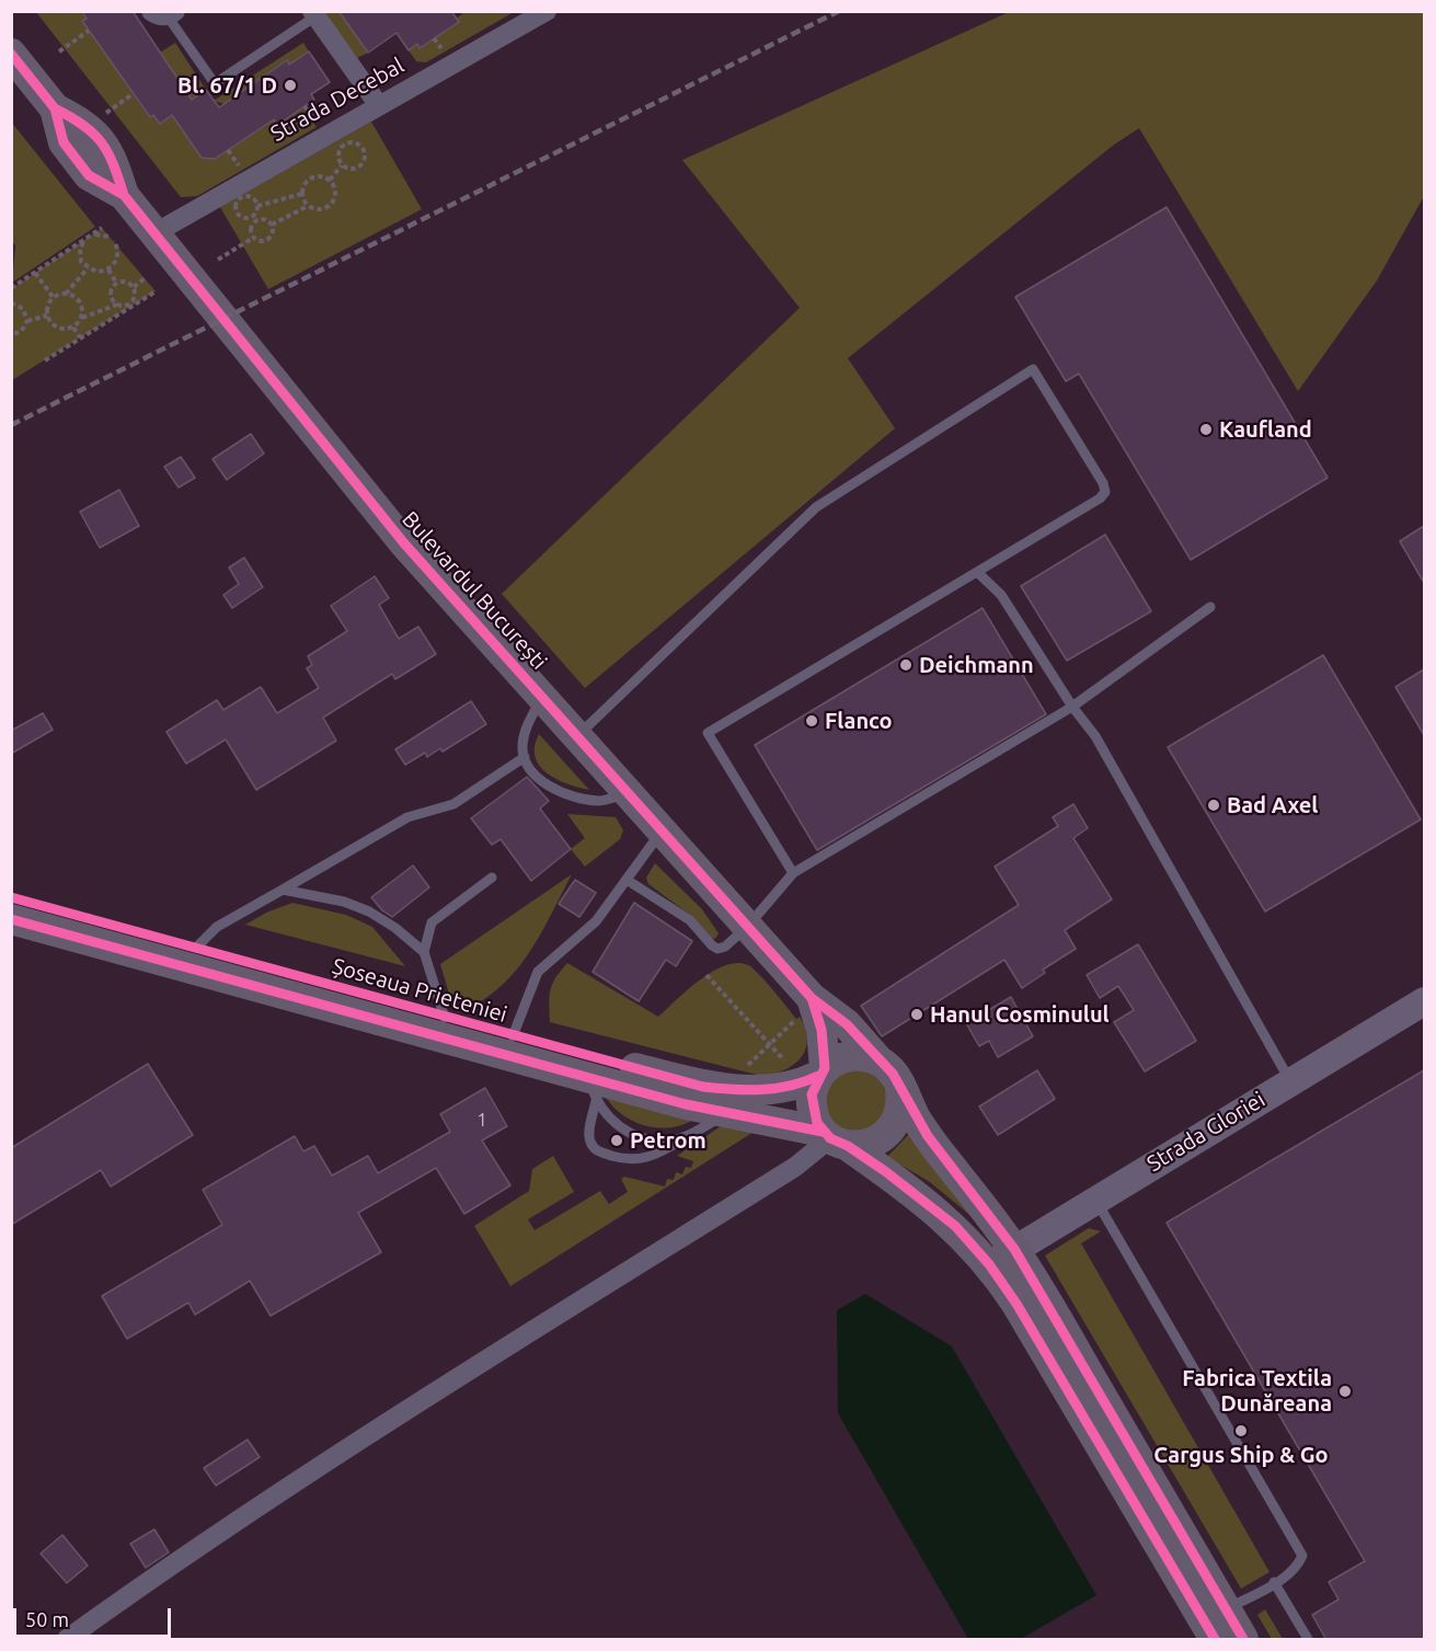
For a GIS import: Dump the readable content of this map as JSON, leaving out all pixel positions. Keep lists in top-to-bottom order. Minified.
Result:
{"streets":{"main road":["Bulevardul București","Șoseaua Prieteniei","Strada Gloriei"],"street":["Strada Decebal"]},"crossings":[["Strada Decebal","Bulevardul București"]],"places":["Bl. 67/1 D","Kaufland","Deichmann","Flanco","Bad Axel","Hanul Cosminulul","Petrom","Fabrica Textila Dunăreana","Cargus Ship & Go"],"house_numbers":["1"],"scale_bar":"50 m"}
